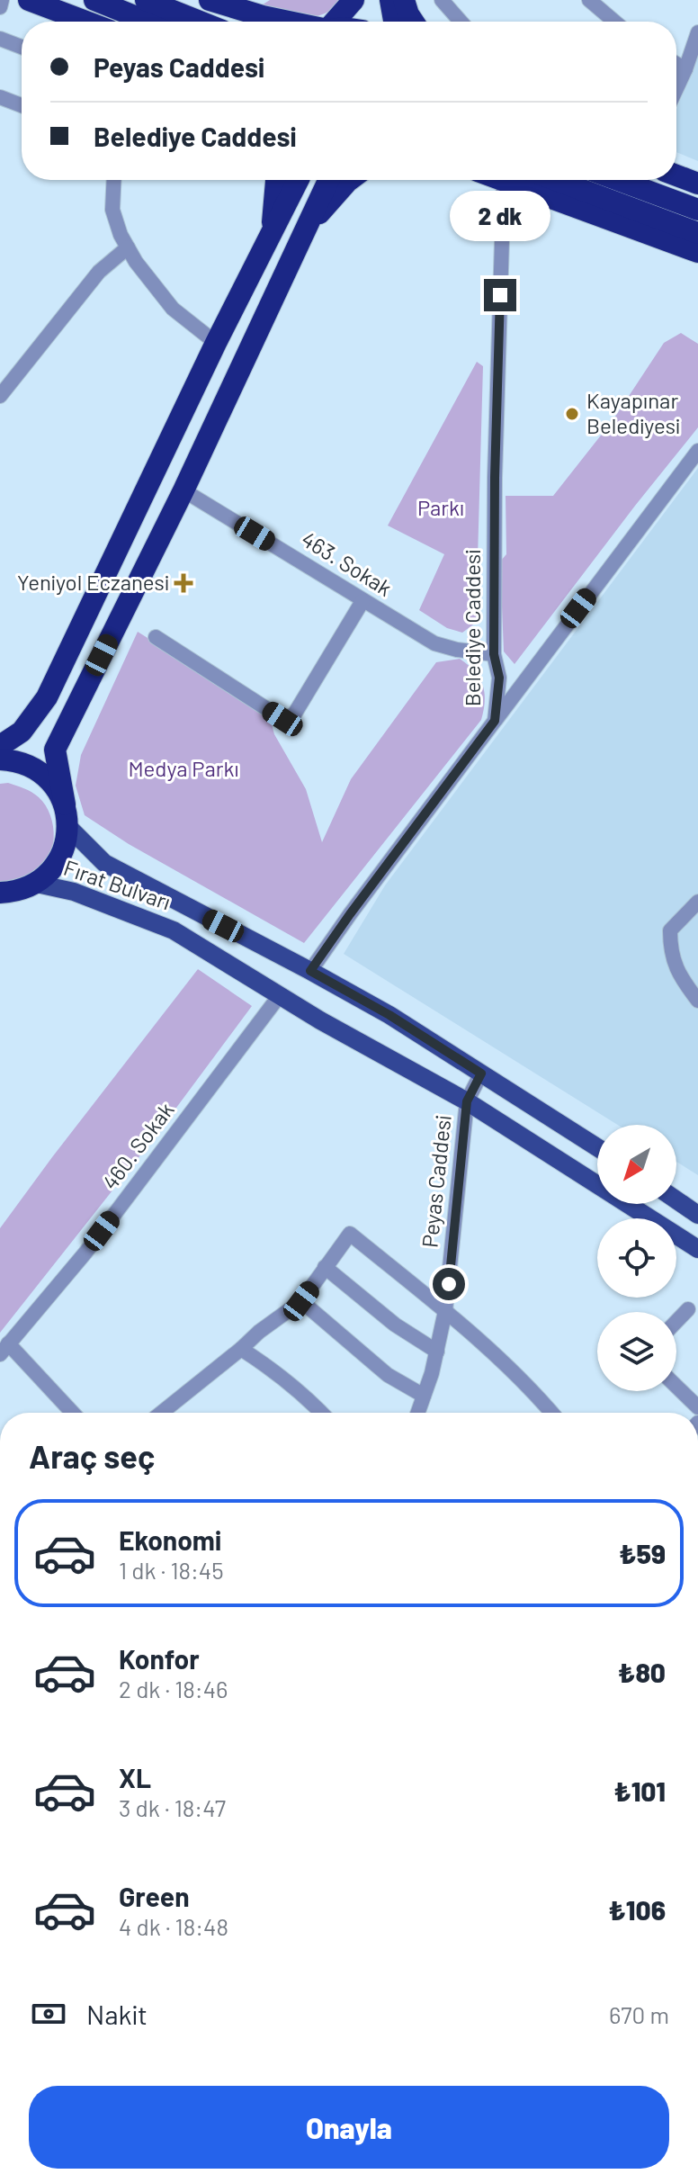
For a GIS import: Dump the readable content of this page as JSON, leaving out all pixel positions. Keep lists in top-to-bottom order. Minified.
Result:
{"streets":{"main road":["Fırat Bulvarı"],"street":["463. Sokak","Belediye Caddesi","460. Sokak","Peyas Caddesi"]},"crossings":[["463. Sokak","Belediye Caddesi"],["Belediye Caddesi","Fırat Bulvarı"],["Fırat Bulvarı","460. Sokak"],["Fırat Bulvarı","Peyas Caddesi"]],"parks":["Parkı","Medya Parkı"],"places":{"other":["Kayapınar Belediyesi"],"health":["Yeniyol Eczanesi"]},"north":"bottom left","page":{"banner":["Peyas Caddesi","Belediye Caddesi"],"bubble":"2 dk","heading":"Araç seç","list":[{"name":"Ekonomi","note":"1 dk · 18:45","value":"₺59"},{"name":"Konfor","note":"2 dk · 18:46","value":"₺80"},{"name":"XL","note":"3 dk · 18:47","value":"₺101"},{"name":"Green","note":"4 dk · 18:48","value":"₺106"}],"pay":["Nakit","670 m"],"buttons":"Onayla"}}
